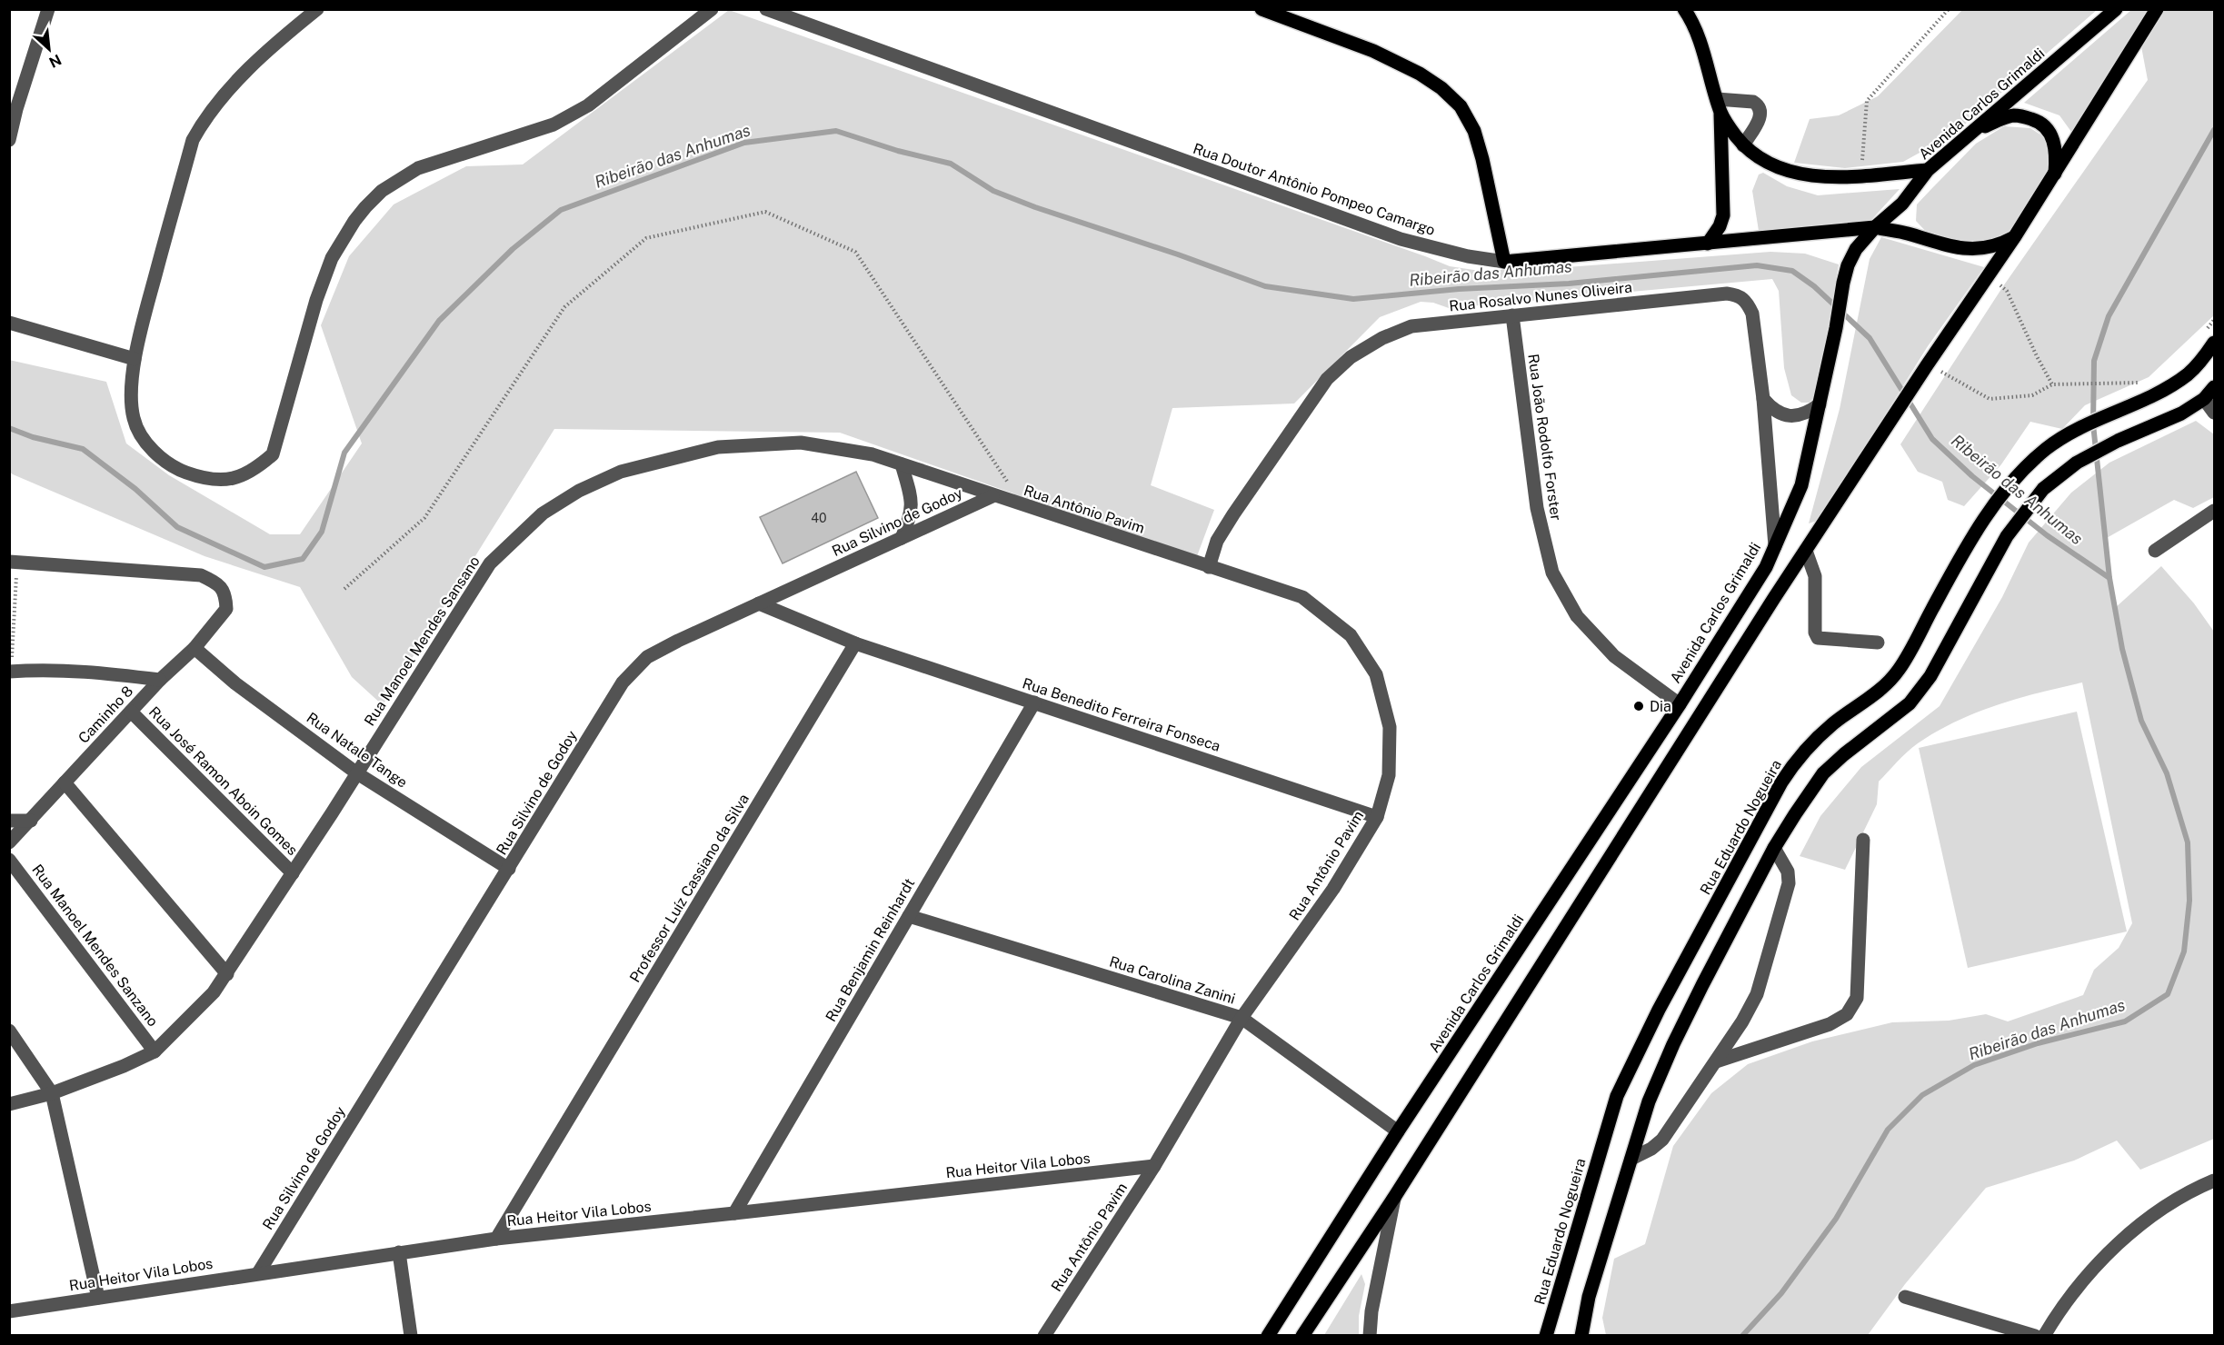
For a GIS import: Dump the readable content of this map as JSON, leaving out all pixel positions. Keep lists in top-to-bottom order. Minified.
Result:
{"streets":{"main road":["Avenida Carlos Grimaldi","Rua Doutor Antônio Pompeo Camargo","Rua Eduardo Nogueira"],"street":["Rua Rosalvo Nunes Oliveira","Rua João Rodolfo Forster","Rua Antônio Pavim","Rua Silvino de Godoy","Rua Manoel Mendes Sansano","Caminho 8","Rua Benedito Ferreira Fonseca","Rua Natale Tange","Rua José Ramon Aboin Gomes","Professor Luíz Cassiano da Silva","Rua Manoel Mendes Sanzano","Rua Benjamin Reinhardt","Rua Carolina Zanini","Rua Heitor Vila Lobos"]},"crossings":[["Avenida Carlos Grimaldi","Rua Doutor Antônio Pompeo Camargo"],["Avenida Carlos Grimaldi","Rua Rosalvo Nunes Oliveira"],["Avenida Carlos Grimaldi","Rua João Rodolfo Forster"],["Avenida Carlos Grimaldi","Rua Carolina Zanini"],["Rua Rosalvo Nunes Oliveira","Rua João Rodolfo Forster"],["Rua Rosalvo Nunes Oliveira","Rua Antônio Pavim"],["Rua Antônio Pavim","Rua Silvino de Godoy"],["Rua Antônio Pavim","Rua Manoel Mendes Sansano"],["Rua Antônio Pavim","Rua Benedito Ferreira Fonseca"],["Rua Antônio Pavim","Rua Carolina Zanini"],["Rua Antônio Pavim","Rua Heitor Vila Lobos"],["Rua Silvino de Godoy","Rua Manoel Mendes Sansano"],["Rua Silvino de Godoy","Rua Natale Tange"],["Rua Silvino de Godoy","Rua Heitor Vila Lobos"],["Rua Manoel Mendes Sansano","Rua Natale Tange"],["Rua Manoel Mendes Sansano","Rua José Ramon Aboin Gomes"],["Rua Manoel Mendes Sansano","Rua Manoel Mendes Sanzano"],["Caminho 8","Rua Natale Tange"],["Caminho 8","Rua José Ramon Aboin Gomes"],["Rua Benedito Ferreira Fonseca","Professor Luíz Cassiano da Silva"],["Rua Benedito Ferreira Fonseca","Rua Benjamin Reinhardt"],["Professor Luíz Cassiano da Silva","Rua Heitor Vila Lobos"],["Rua Benjamin Reinhardt","Rua Carolina Zanini"],["Rua Benjamin Reinhardt","Rua Heitor Vila Lobos"]],"water":["Ribeirão das Anhumas"],"places":["Dia"],"house_numbers":["40"],"north":"bottom right"}
